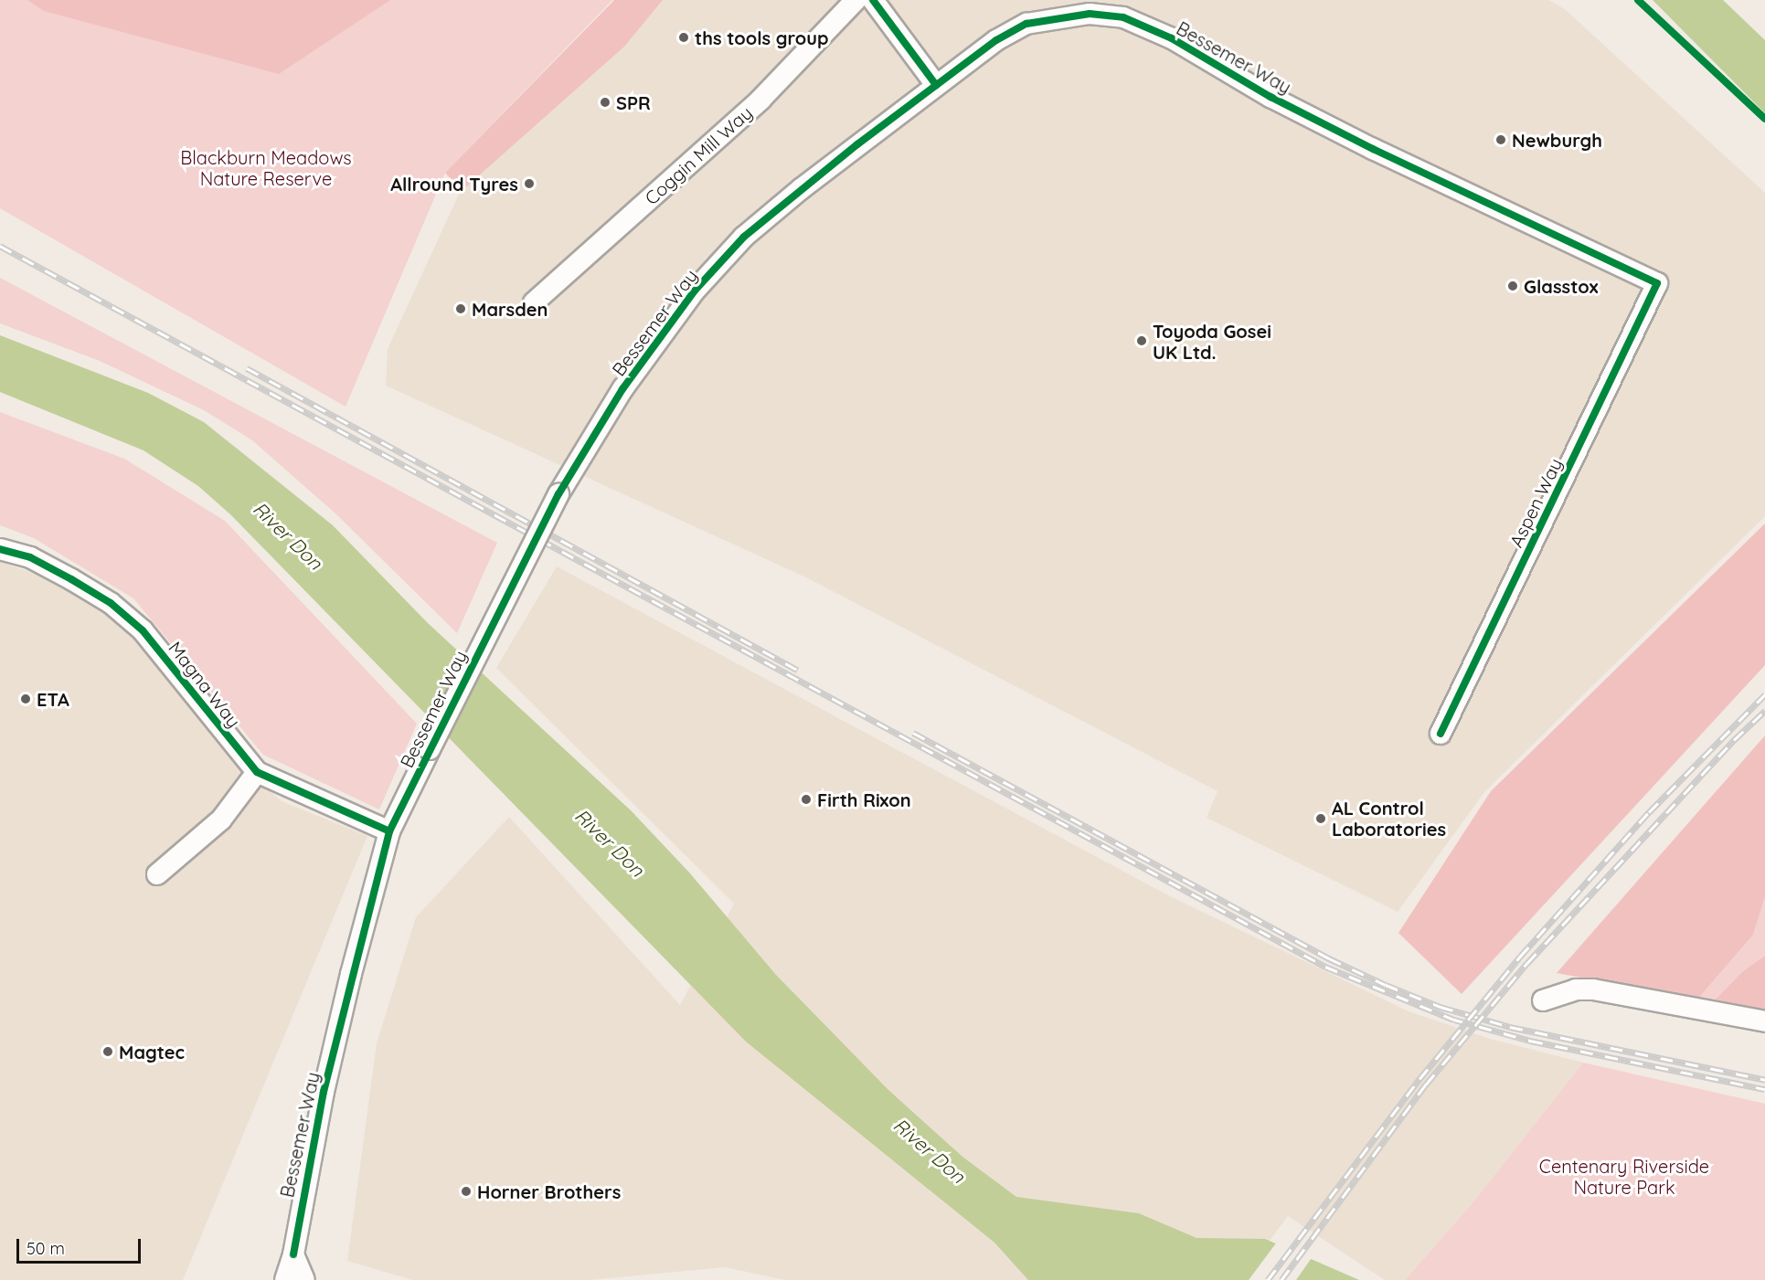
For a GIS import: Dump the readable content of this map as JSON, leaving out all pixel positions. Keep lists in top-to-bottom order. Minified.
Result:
{"streets":{"street":["Bessemer Way","Coggin Mill Way","Aspen Way","Magna Way"]},"crossings":[["Bessemer Way","Aspen Way"],["Bessemer Way","Magna Way"]],"water":["River Don"],"parks":["Blackburn Meadows Nature Reserve","Centenary Riverside Nature Park"],"places":["ths tools group","SPR","Newburgh","Allround Tyres","Glasstox","Marsden","Toyoda Gosei UK Ltd.","ETA","Firth Rixon","AL Control Laboratories","Magtec","Horner Brothers"],"scale_bar":"50 m"}
